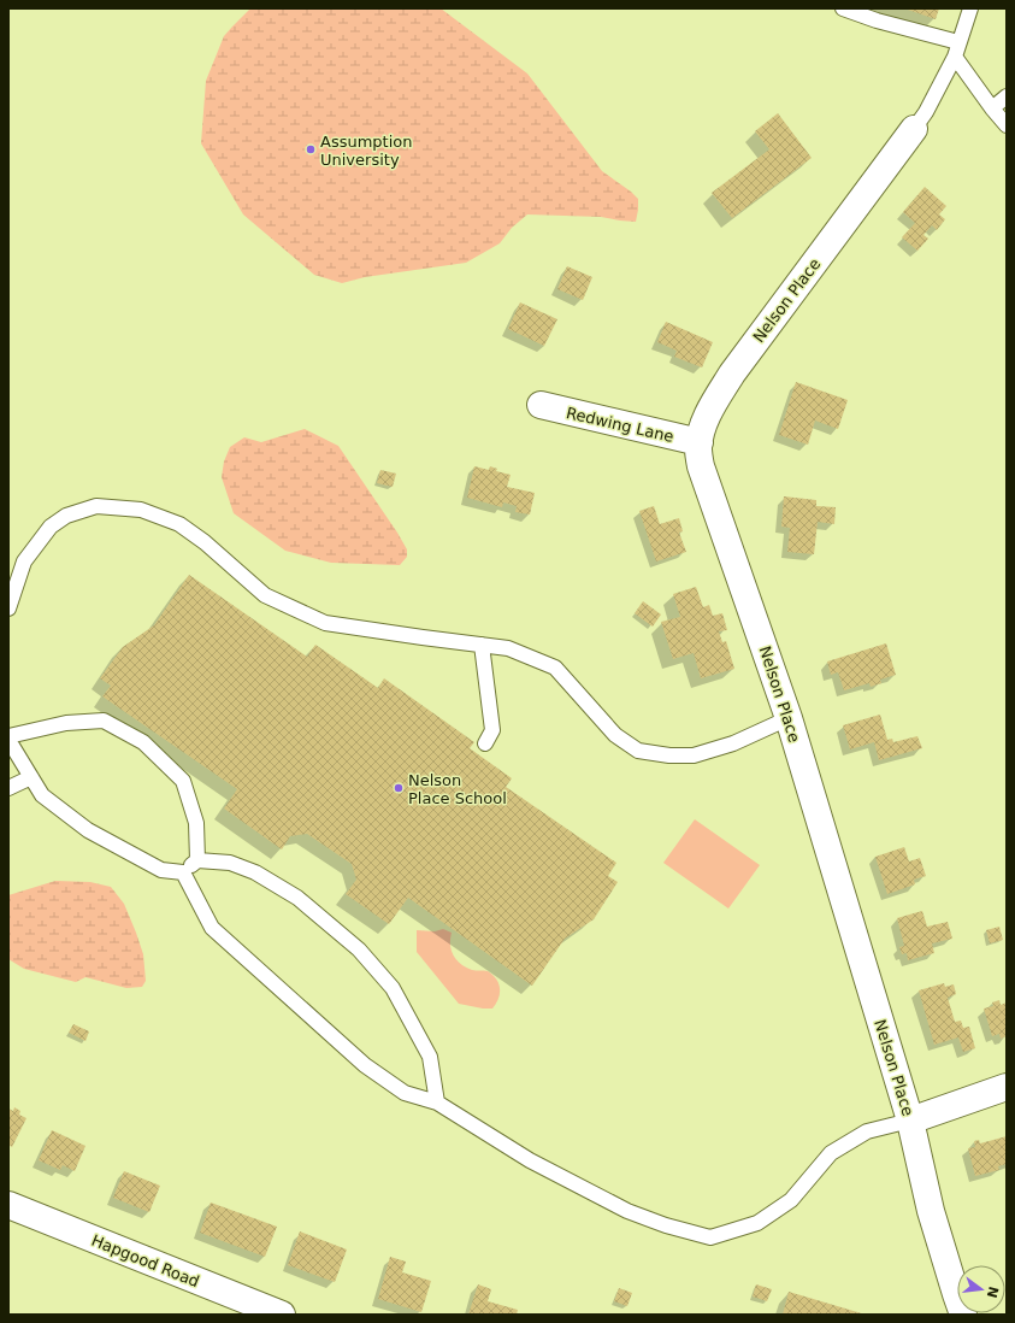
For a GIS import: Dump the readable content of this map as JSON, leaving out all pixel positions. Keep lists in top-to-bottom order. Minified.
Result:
{"streets":{"street":["Nelson Place","Redwing Lane","Hapgood Road"]},"crossings":[["Nelson Place","Redwing Lane"]],"places":["Assumption University","Nelson Place School"],"north":"right"}
